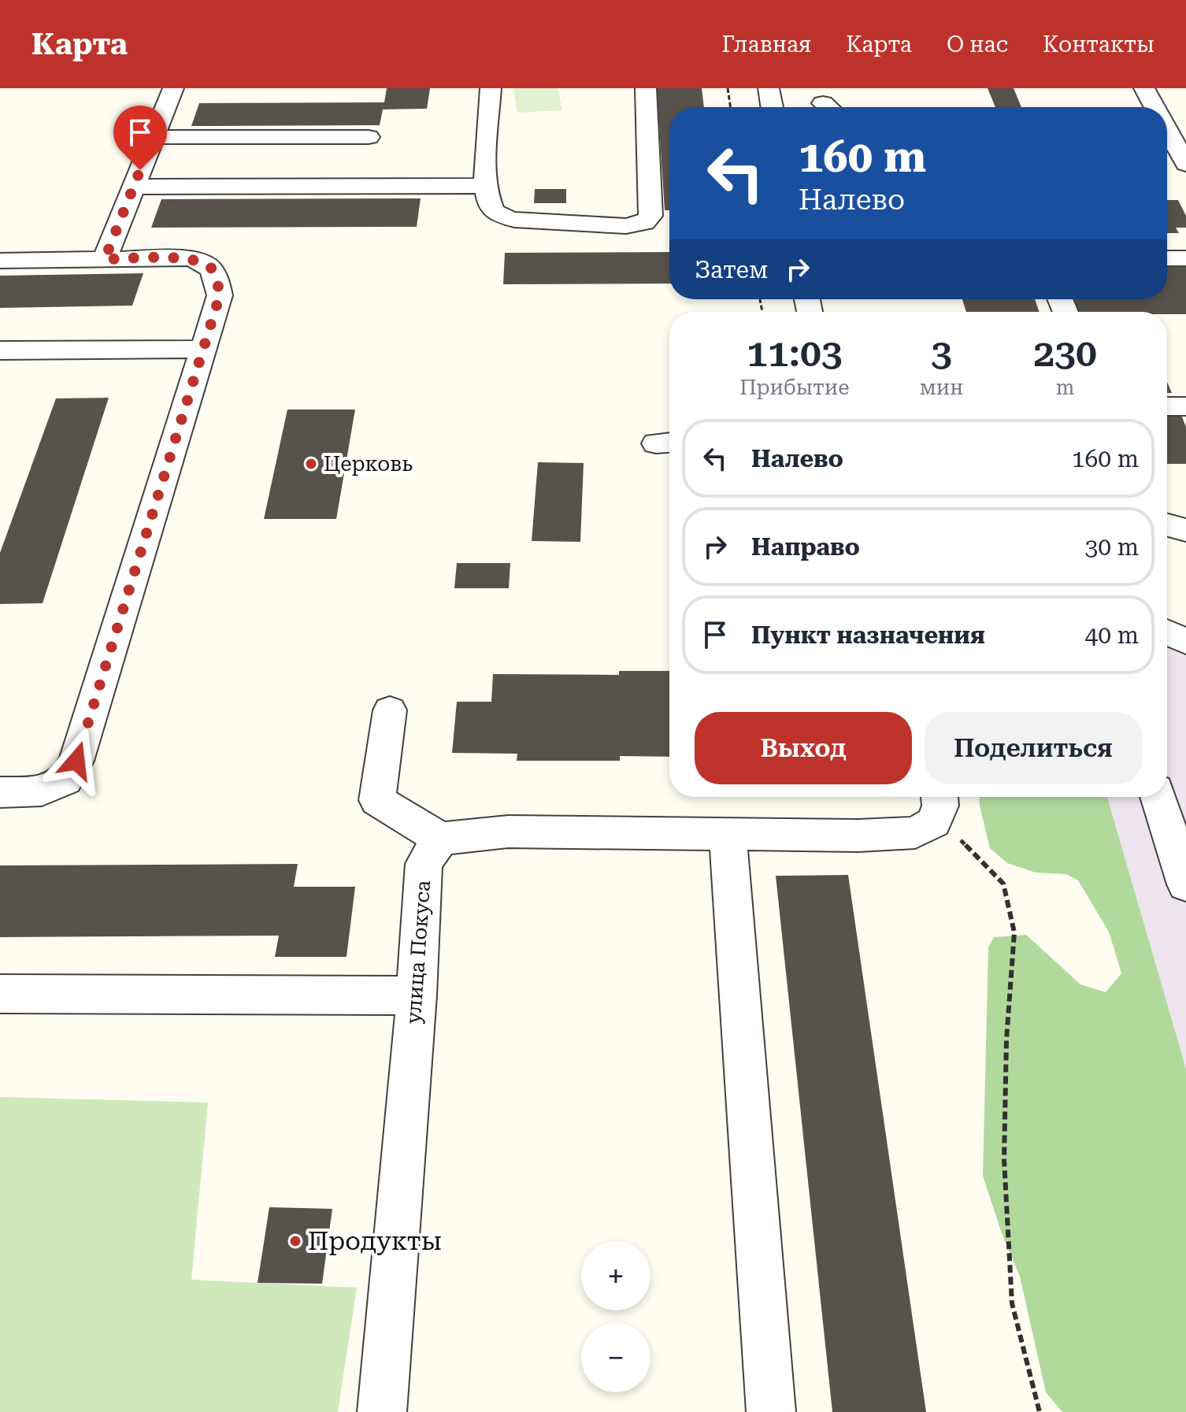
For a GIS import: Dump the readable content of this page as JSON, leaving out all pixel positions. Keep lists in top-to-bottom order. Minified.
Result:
{"streets":{"street":["улица Покуса"]},"places":["Церковь","Продукты"],"page":{"header":"Карта","nav":["Главная","Карта","О нас","Контакты"],"turn":["160 m","Налево"],"then":"Затем","eta":["11:03","Прибытие","3","мин","230","m"],"list":[{"name":"Налево","value":"160 m"},{"name":"Направо","value":"30 m"},{"name":"Пункт назначения","value":"40 m"}],"buttons":["Выход","Поделиться"],"map_buttons":["+","−"]}}
